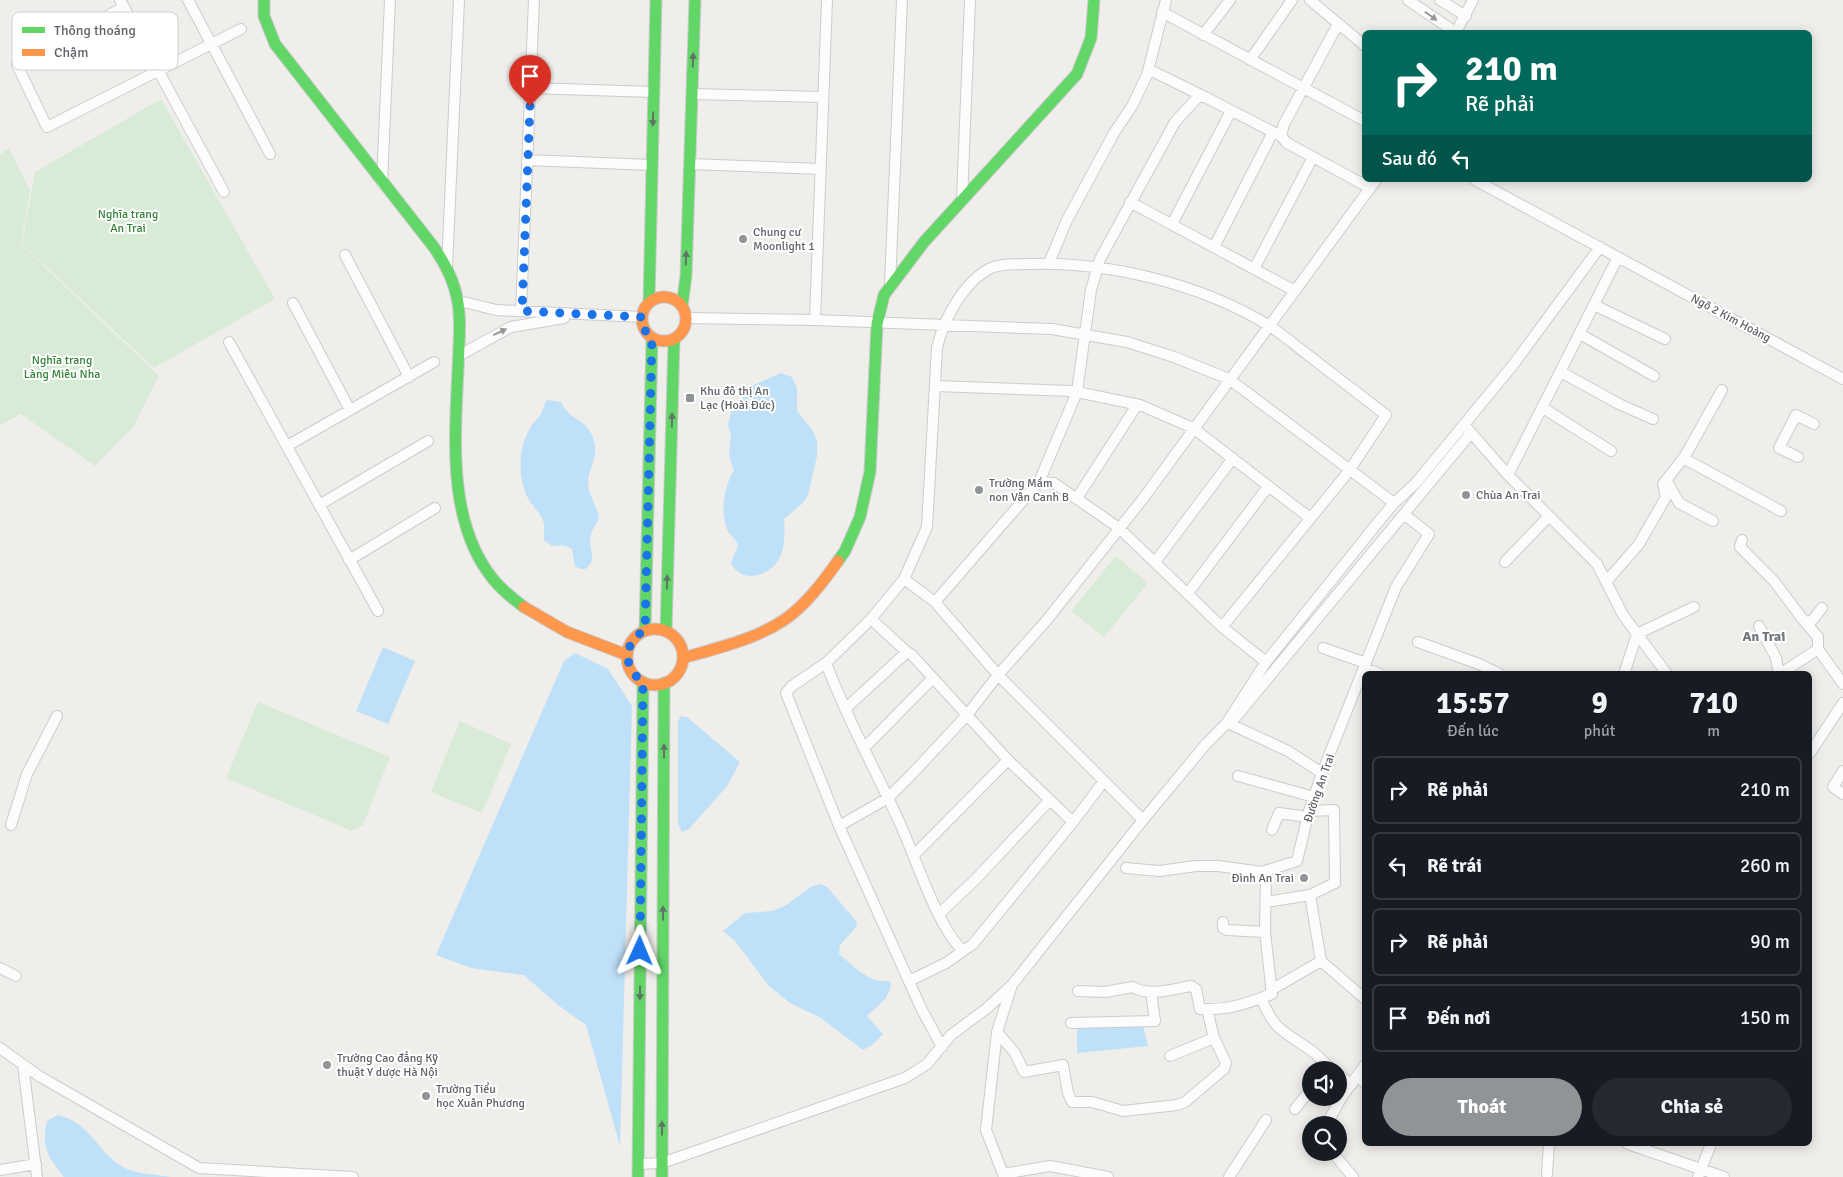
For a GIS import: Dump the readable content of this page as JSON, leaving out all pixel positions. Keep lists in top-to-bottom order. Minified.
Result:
{"streets":{"street":["Ngõ 2 Kim Hoàng","Đường An Trai"]},"districts":["An Trai"],"parks":["Nghĩa trang An Trai","Nghĩa trang Làng Miêu Nha"],"places":{"other":["Chung cư Moonlight 1","Trường Mầm non Vân Canh B","Chùa An Trai","Đình An Trai","Trường Cao đẳng Kỹ thuật Y dược Hà Nội","Trường Tiểu học Xuân Phương"],"transit":["Khu đô thị An Lạc (Hoài Đức)"]},"legend":["Thông thoáng","Chậm"],"page":{"turn":["210 m","Rẽ phải"],"then":"Sau đó","eta":["15:57","Đến lúc","9","phút","710","m"],"list":[{"name":"Rẽ phải","value":"210 m"},{"name":"Rẽ trái","value":"260 m"},{"name":"Rẽ phải","value":"90 m"},{"name":"Đến nơi","value":"150 m"}],"buttons":["Thoát","Chia sẻ"]}}
